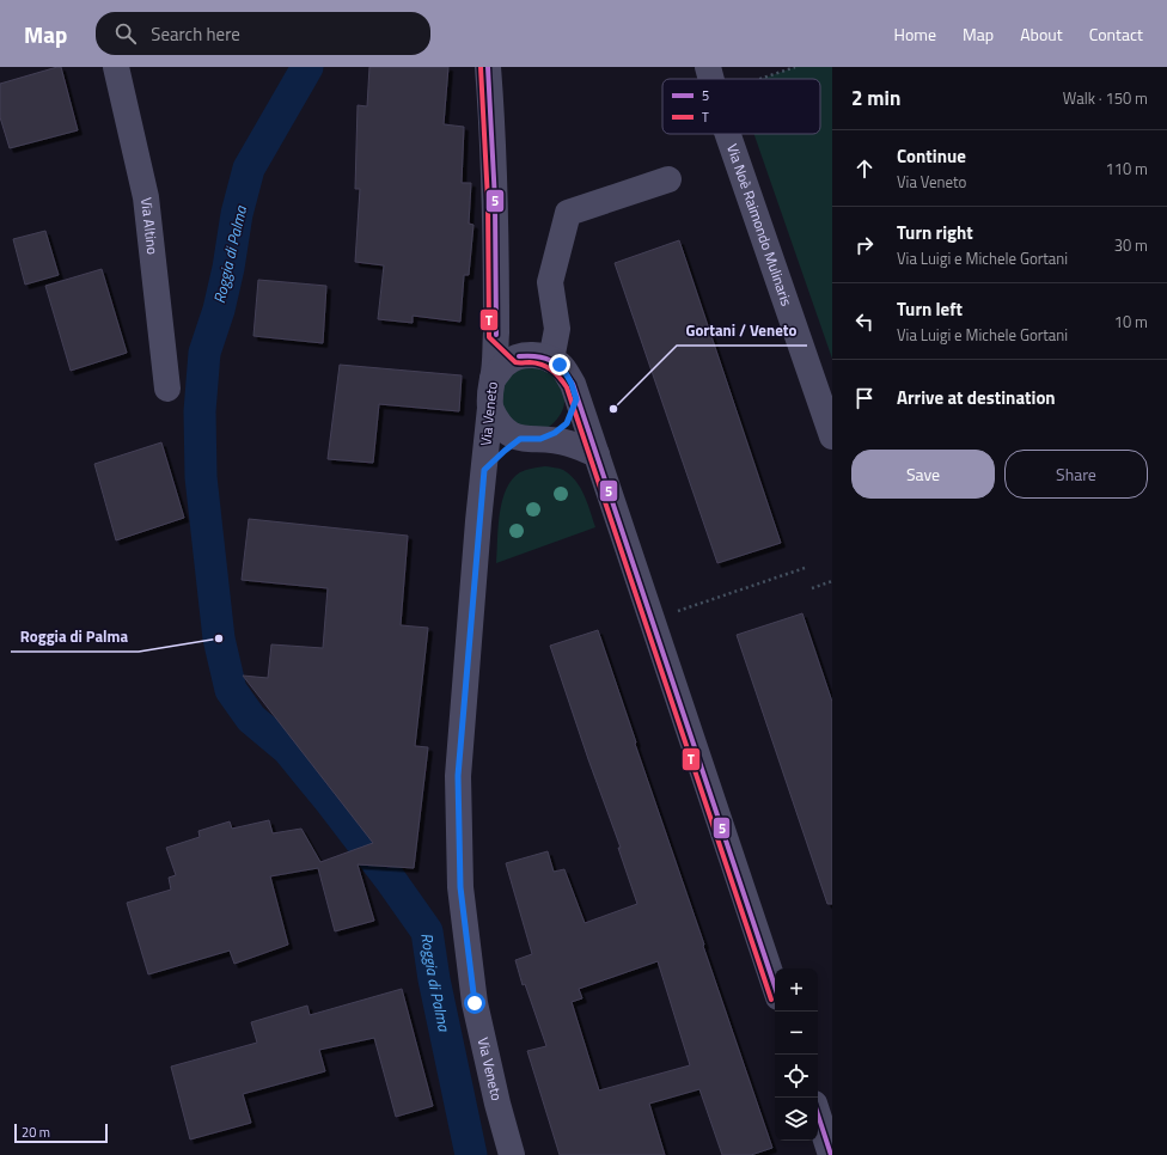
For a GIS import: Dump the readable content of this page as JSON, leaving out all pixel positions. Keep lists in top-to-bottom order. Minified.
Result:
{"streets":{"street":["Via Noè Raimondo Mulinaris","Via Altino","Via Veneto"]},"water":["Roggia di Palma"],"places":["Gortani / Veneto","Roggia di Palma"],"lines":["transit line 5","transit line T"],"legend":["5","T"],"scale_bar":"20 m","page":{"header":"Map","search":"Search here","nav":["Home","Map","About","Contact"],"heading":["2 min","Walk · 150 m"],"list":[["Continue","Via Veneto","110 m"],["Turn right","Via Luigi e Michele Gortani","30 m"],["Turn left","Via Luigi e Michele Gortani","10 m"],"Arrive at destination"],"buttons":["Save","Share"],"map_buttons":["+","−"],"scale":"20 m"}}
